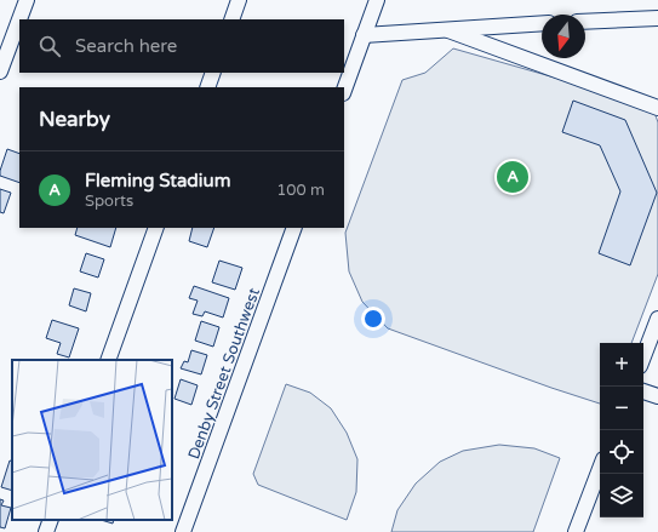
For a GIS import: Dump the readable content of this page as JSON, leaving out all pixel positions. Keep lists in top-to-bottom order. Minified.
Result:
{"streets":{"street":["Denby Street Southwest"]},"north":"bottom","page":{"search":"Search here","heading":"Nearby","list":[{"mark":"A","name":"Fleming Stadium","note":"Sports","value":"100 m"}],"pins":"A","map_buttons":["+","−"]}}
